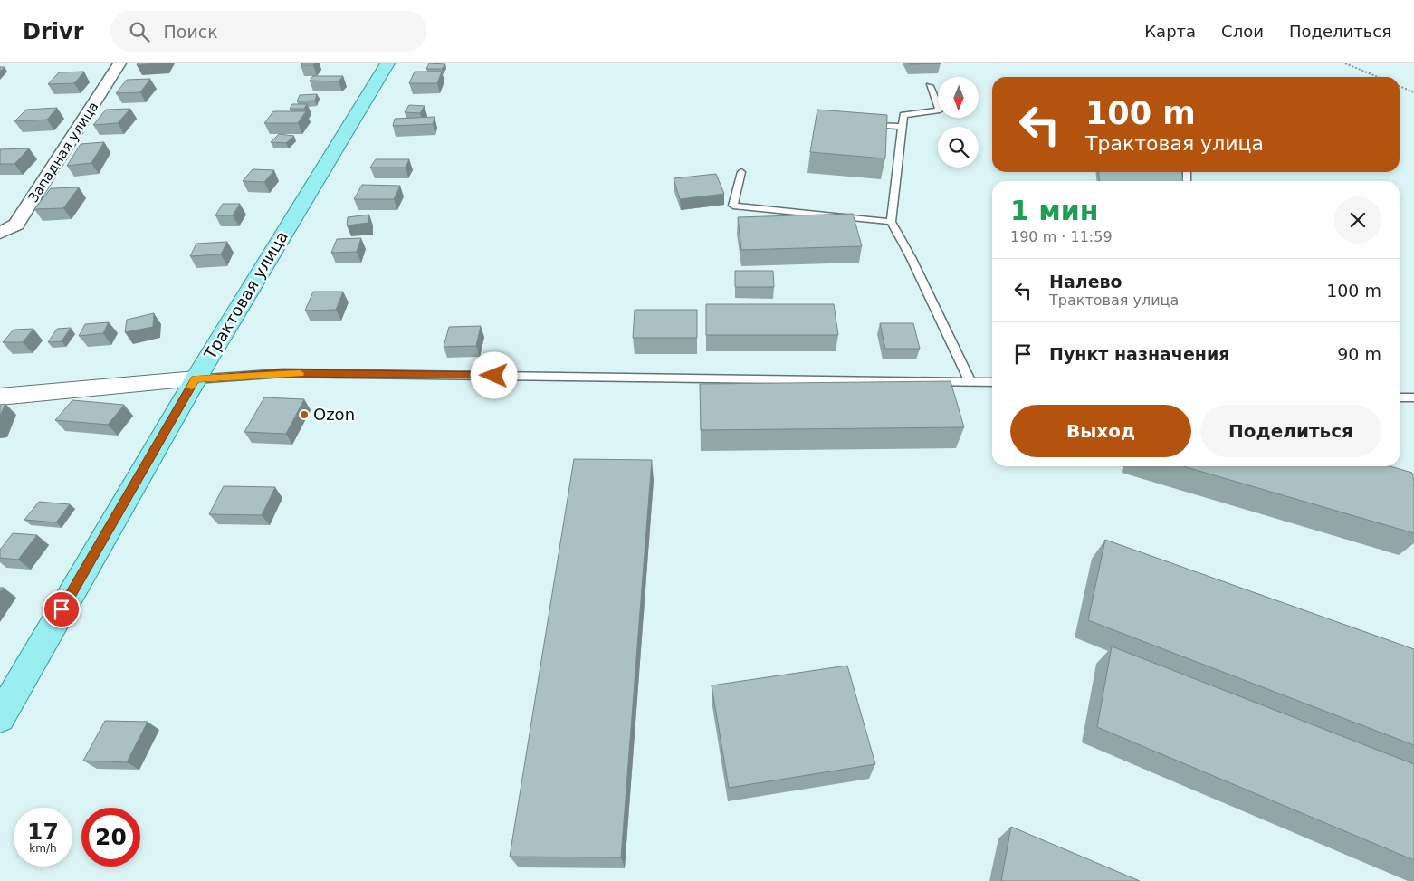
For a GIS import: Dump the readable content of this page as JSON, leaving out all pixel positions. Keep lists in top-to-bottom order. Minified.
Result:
{"streets":{"main road":["Трактовая улица"],"street":["Западная улица"]},"places":["Ozon"],"north":"bottom","page":{"header":"Drivr","search":"Поиск","nav":["Карта","Слои","Поделиться"],"turn":["100 m","Трактовая улица"],"heading":["1 мин","190 m · 11:59"],"list":[{"name":"Налево","note":"Трактовая улица","value":"100 m"},{"name":"Пункт назначения","value":"90 m"}],"buttons":["Выход","Поделиться"],"speed":"17 km/h","limit":"20"}}
